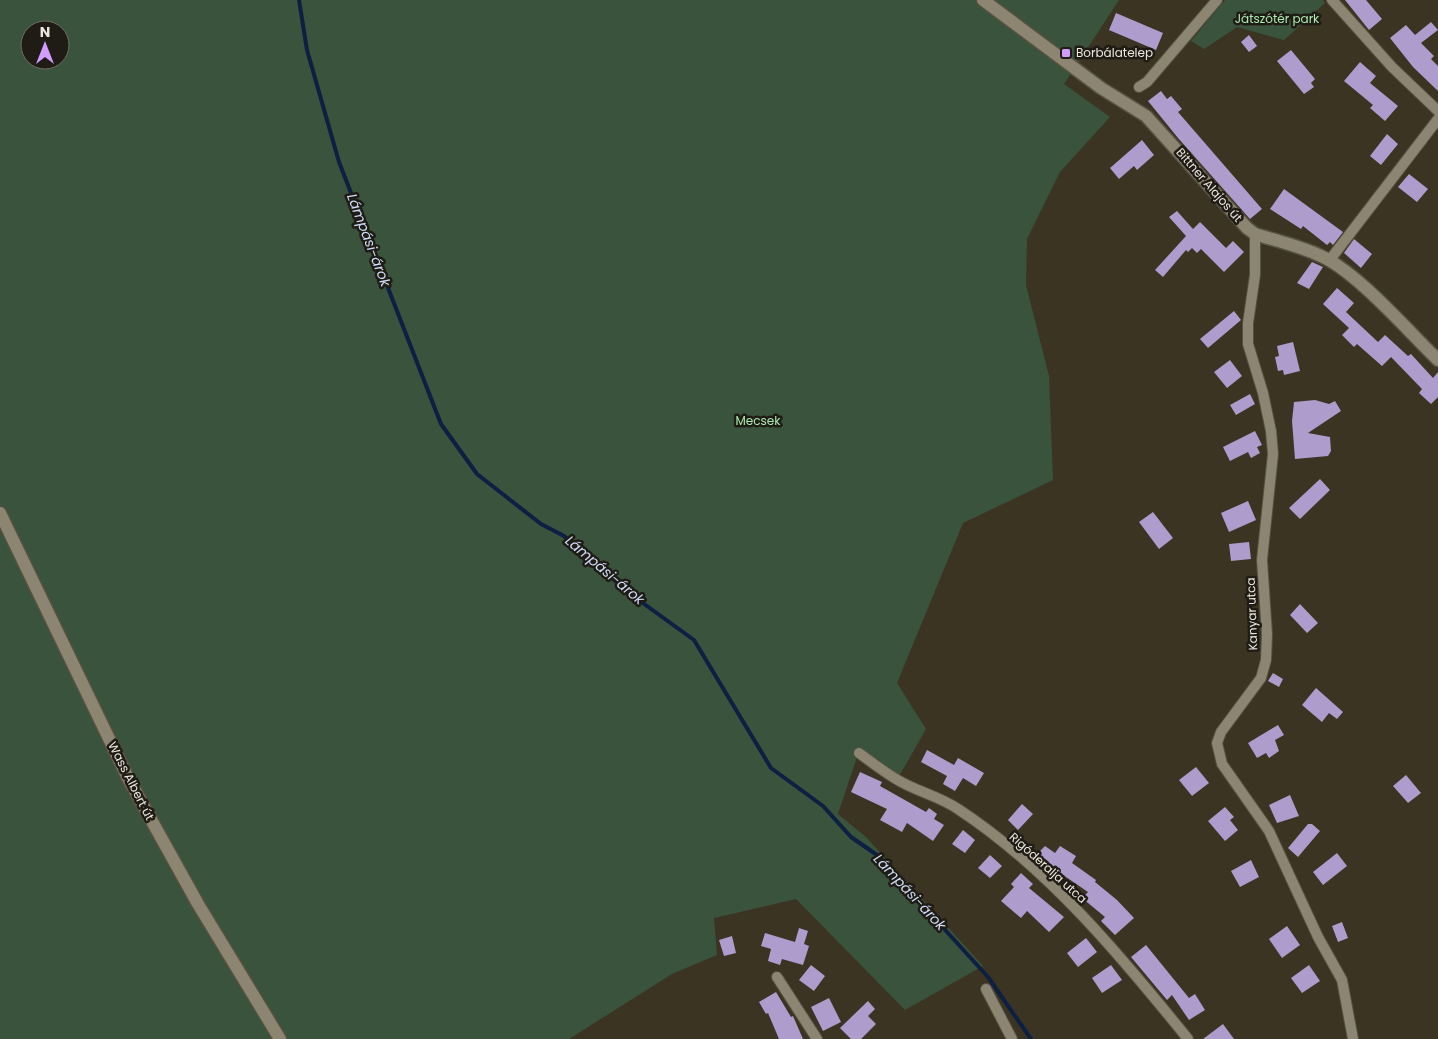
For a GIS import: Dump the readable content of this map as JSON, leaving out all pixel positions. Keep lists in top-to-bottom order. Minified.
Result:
{"streets":{"street":["Bittner Alajos út","Kanyar utca","Wass Albert út","Rigóderalja utca"]},"crossings":[["Bittner Alajos út","Kanyar utca"]],"water":["Lámpási-árok"],"parks":["Játszótér park","Mecsek"],"places":{"transit":["Borbálatelep"]},"north":"top"}
